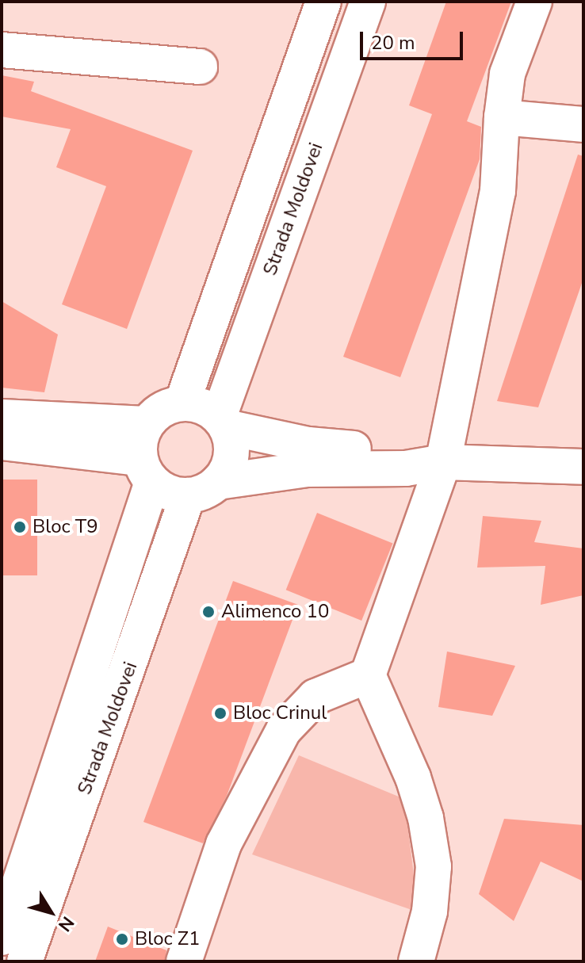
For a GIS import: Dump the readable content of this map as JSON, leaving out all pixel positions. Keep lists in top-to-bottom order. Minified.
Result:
{"streets":{"main road":["Strada Moldovei"]},"places":["Bloc T9","Alimenco 10","Bloc Crinul","Bloc Z1"],"scale_bar":"20 m","north":"bottom right"}
